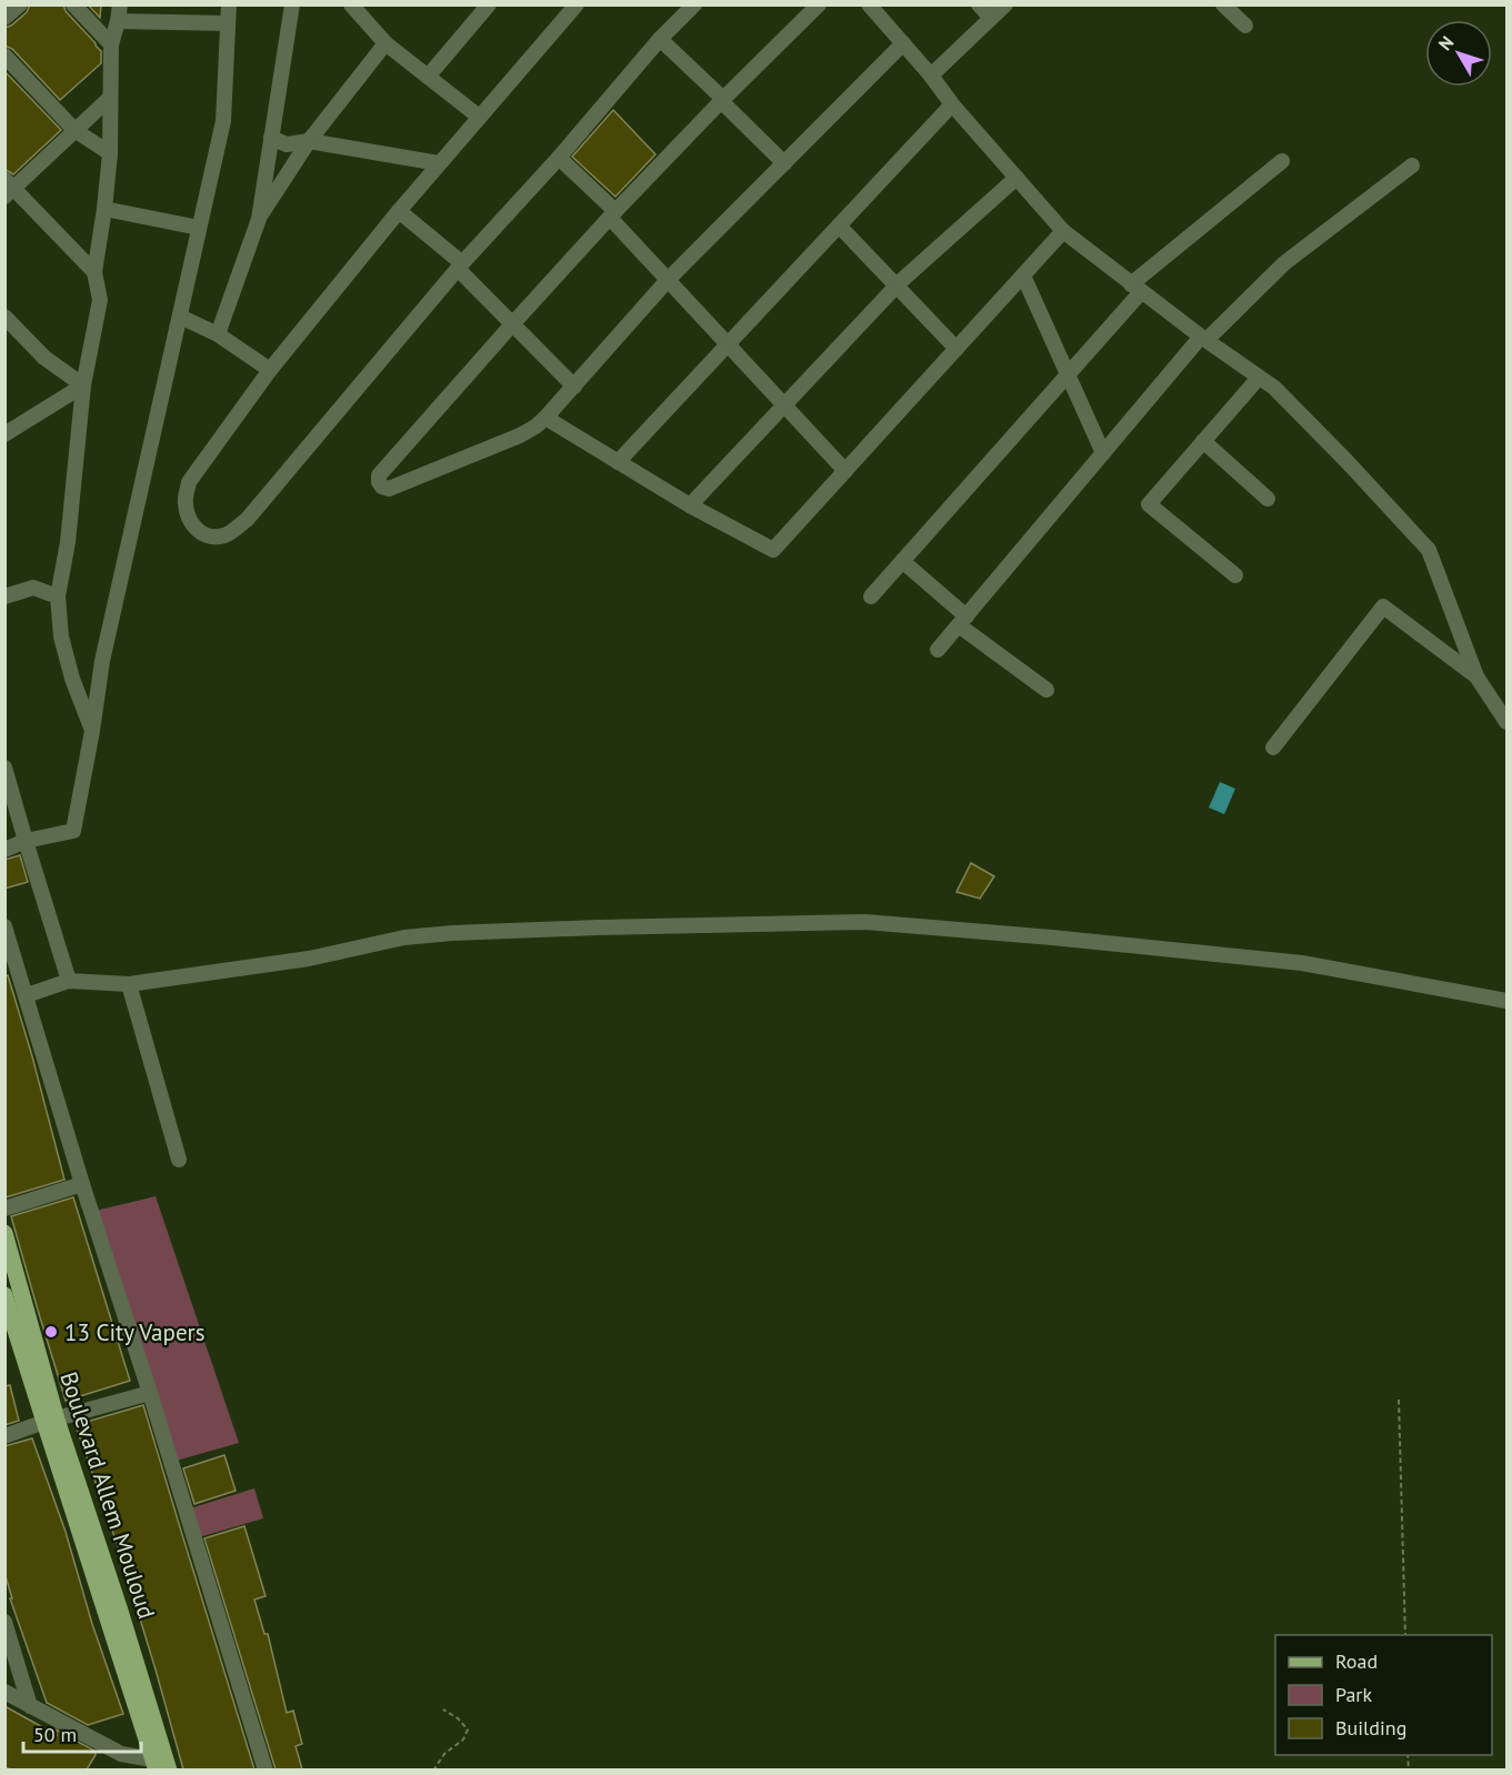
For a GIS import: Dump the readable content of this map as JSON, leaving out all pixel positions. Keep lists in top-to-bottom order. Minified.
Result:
{"streets":{"main road":["Boulevard Allem Mouloud"]},"places":["13 City Vapers"],"legend":["Road","Park","Building"],"scale_bar":"50 m","north":"top left"}
